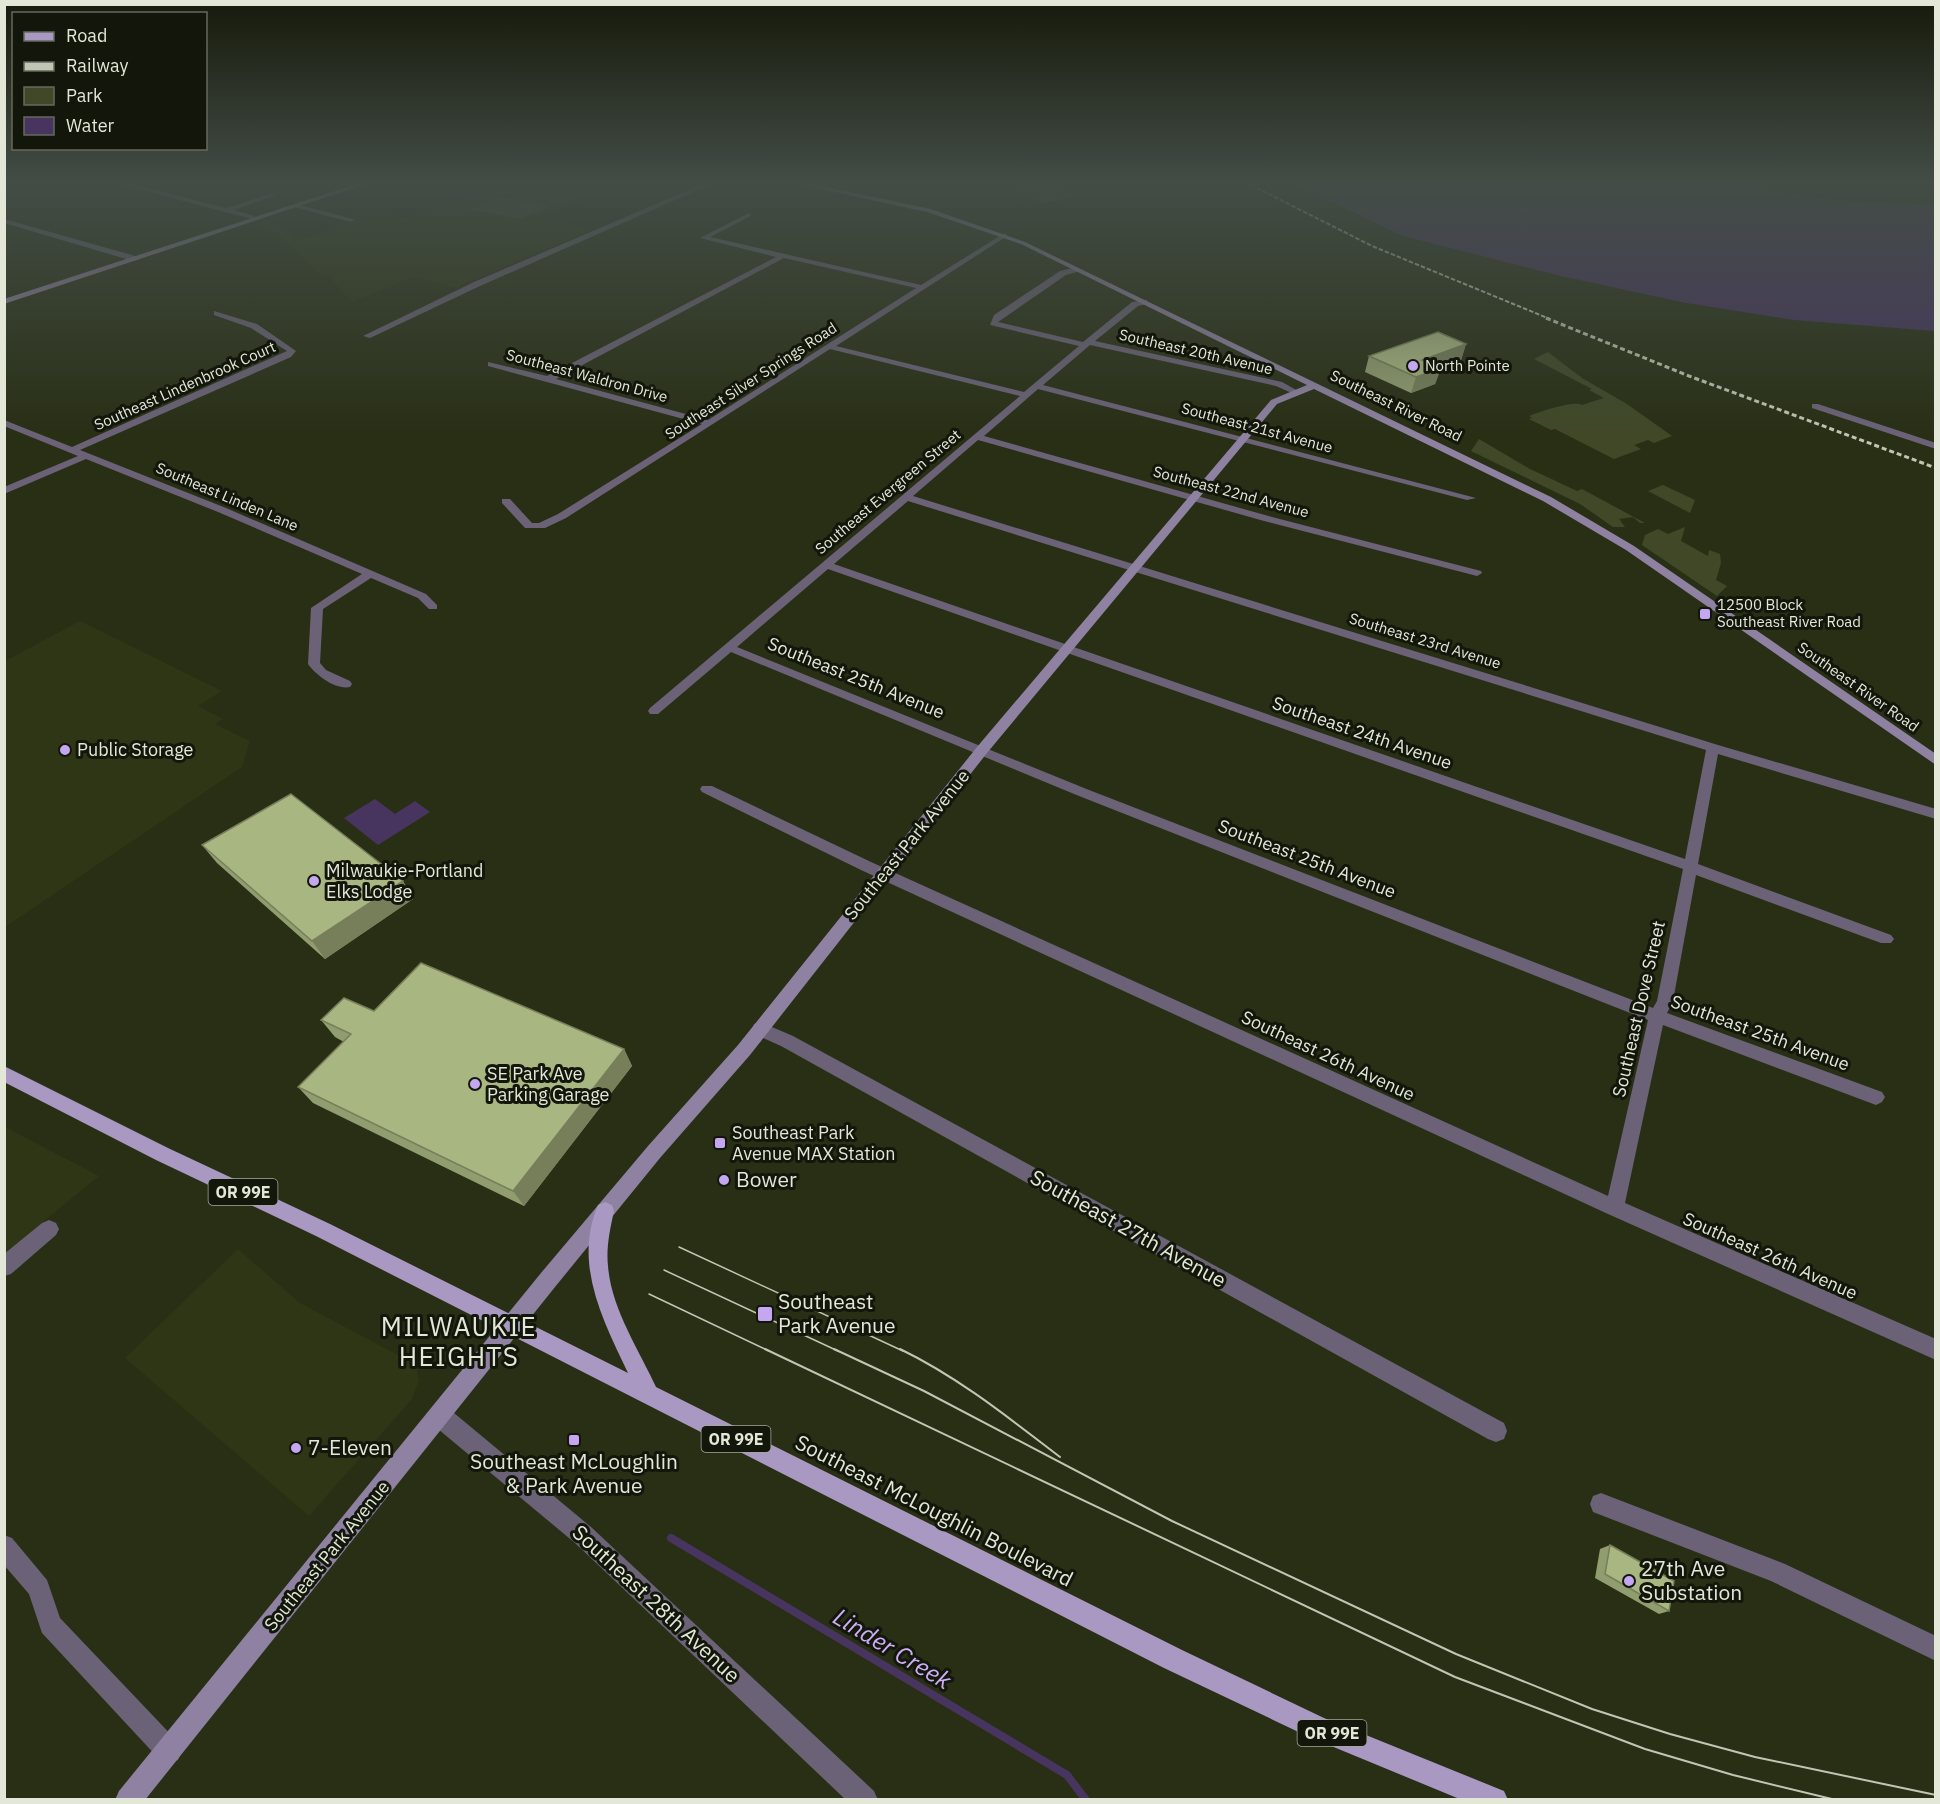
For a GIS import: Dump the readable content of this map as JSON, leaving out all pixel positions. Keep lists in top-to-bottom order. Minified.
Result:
{"streets":{"main road":["OR 99E","Southeast McLoughlin Boulevard"],"street":["Southeast 20th Avenue","Southeast Waldron Drive","Southeast Silver Springs Road","Southeast Lindenbrook Court","Southeast River Road","Southeast 21st Avenue","Southeast Evergreen Street","Southeast 22nd Avenue","Southeast Linden Lane","Southeast 23rd Avenue","Southeast 25th Avenue","Southeast 24th Avenue","Southeast Park Avenue","Southeast Dove Street","Southeast 26th Avenue","Southeast 27th Avenue","Southeast 28th Avenue"]},"crossings":[["Southeast 20th Avenue","Southeast River Road"],["Southeast 20th Avenue","Southeast Evergreen Street"],["Southeast 20th Avenue","Southeast Park Avenue"],["Southeast Waldron Drive","Southeast Silver Springs Road"],["Southeast Lindenbrook Court","Southeast Linden Lane"],["Southeast River Road","Southeast Evergreen Street"],["Southeast River Road","Southeast Park Avenue"],["Southeast 21st Avenue","Southeast Evergreen Street"],["Southeast 21st Avenue","Southeast Park Avenue"],["Southeast Evergreen Street","Southeast 22nd Avenue"],["Southeast Evergreen Street","Southeast 23rd Avenue"],["Southeast Evergreen Street","Southeast 25th Avenue"],["Southeast Evergreen Street","Southeast 24th Avenue"],["Southeast 22nd Avenue","Southeast Park Avenue"],["Southeast 23rd Avenue","Southeast Park Avenue"],["Southeast 23rd Avenue","Southeast Dove Street"],["Southeast 25th Avenue","Southeast Park Avenue"],["Southeast 25th Avenue","Southeast Dove Street"],["Southeast 24th Avenue","Southeast Park Avenue"],["Southeast 24th Avenue","Southeast Dove Street"],["Southeast Park Avenue","Southeast 26th Avenue"],["Southeast Park Avenue","Southeast 27th Avenue"],["Southeast Park Avenue","Southeast McLoughlin Boulevard"],["Southeast Park Avenue","Southeast 28th Avenue"],["Southeast Dove Street","Southeast 26th Avenue"]],"districts":["MILWAUKIE HEIGHTS"],"water":["Linder Creek"],"places":{"other":["North Pointe","Public Storage","Milwaukie-Portland Elks Lodge","SE Park Ave Parking Garage","Bower","7-Eleven","27th Ave Substation"],"transit":["12500 Block Southeast River Road","Southeast Park Avenue MAX Station","Southeast Park Avenue","Southeast McLoughlin & Park Avenue"]},"legend":["Road","Railway","Park","Water"]}
